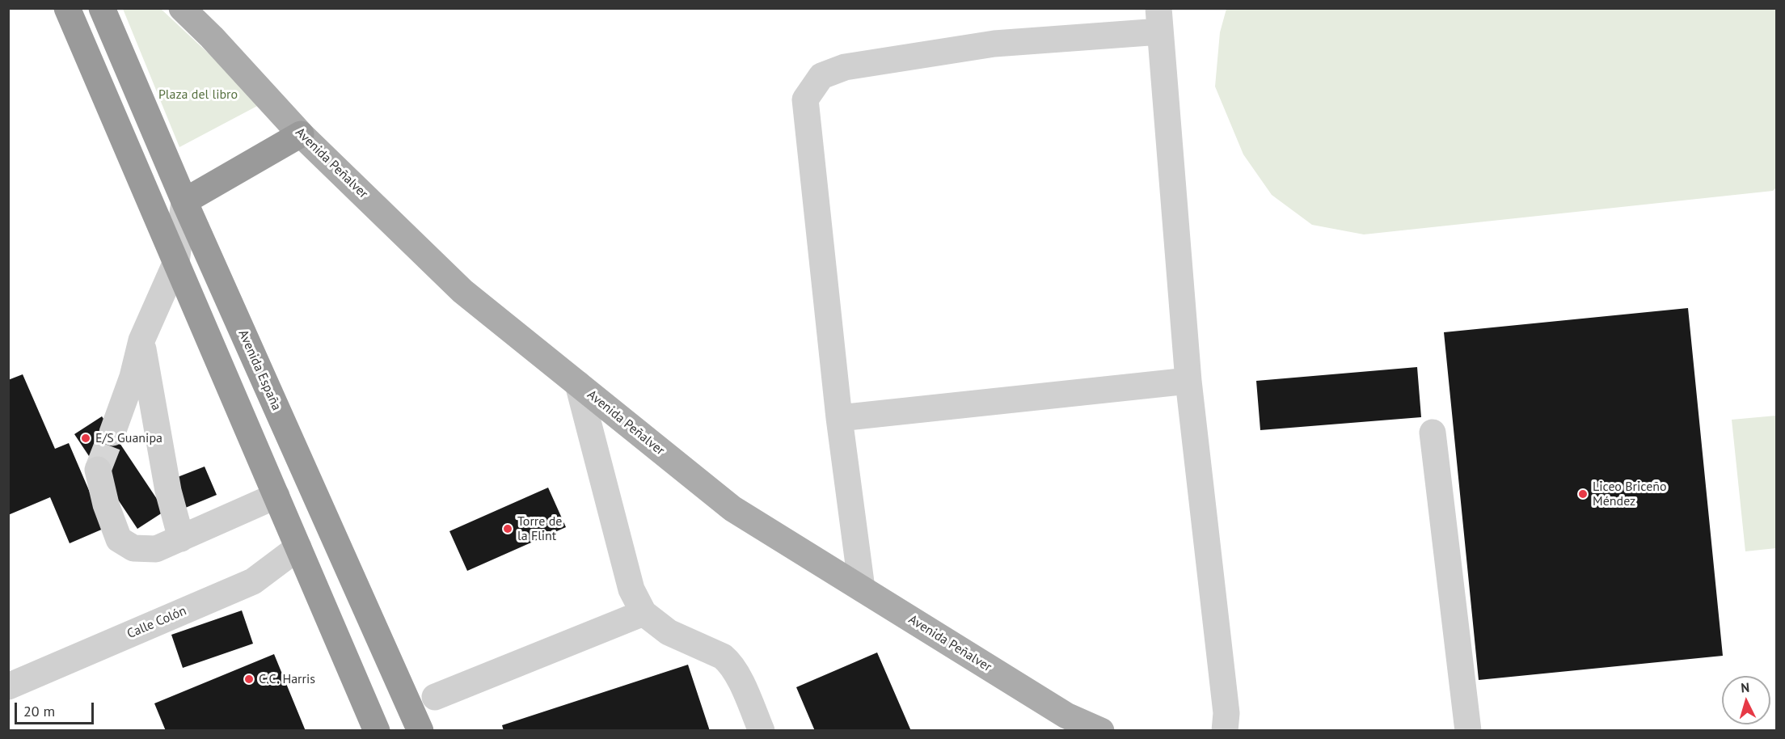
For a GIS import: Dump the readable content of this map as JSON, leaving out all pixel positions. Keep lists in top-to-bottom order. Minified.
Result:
{"streets":{"highway":["Avenida España"],"main road":["Avenida Peñalver"],"street":["Calle Colón"]},"parks":["Plaza del libro"],"places":["E/S Guanipa","Liceo Briceño Méndez","Torre de la Flint","C.C. Harris"],"scale_bar":"20 m","north":"top"}
